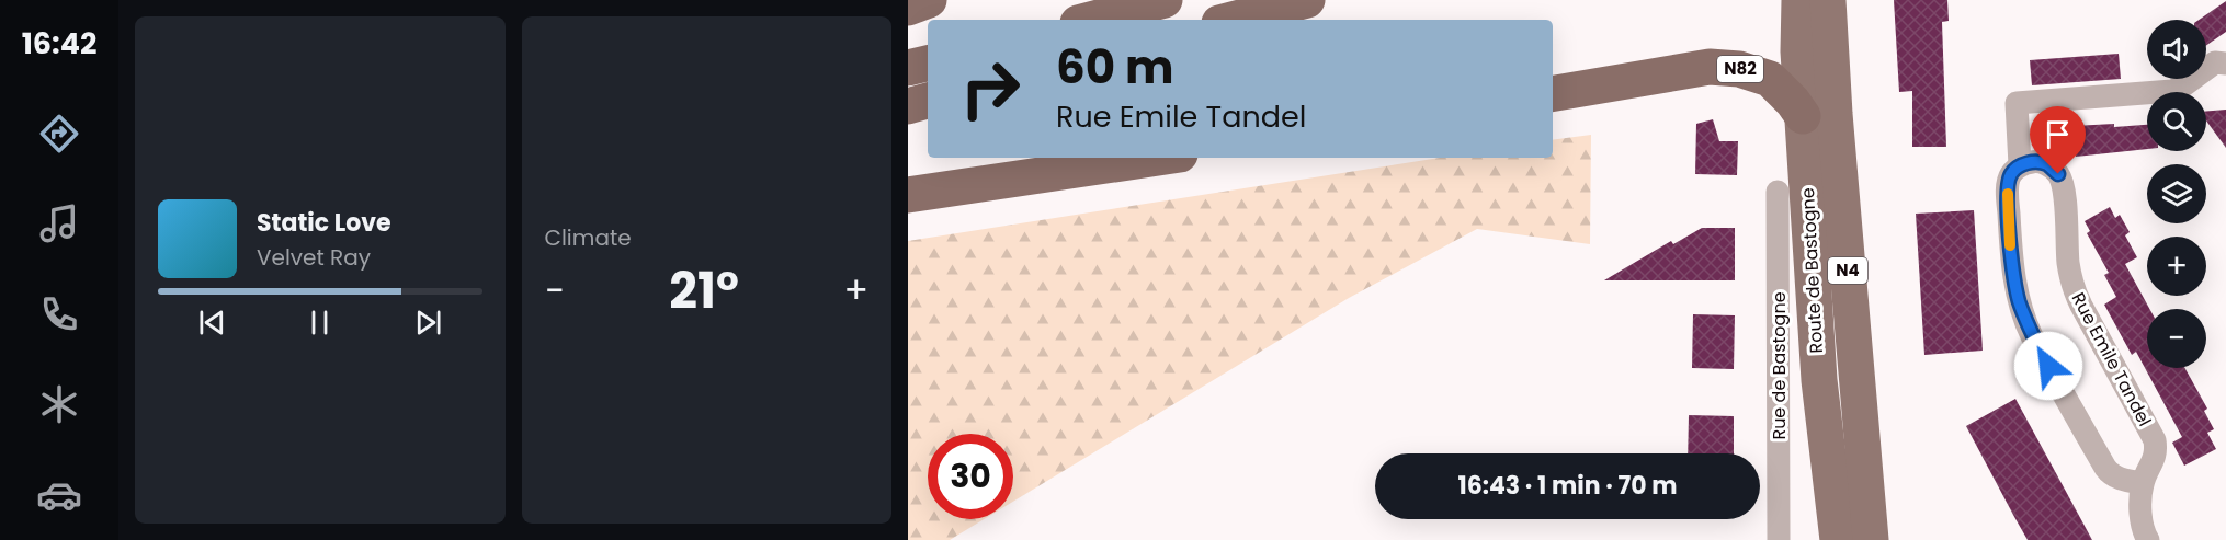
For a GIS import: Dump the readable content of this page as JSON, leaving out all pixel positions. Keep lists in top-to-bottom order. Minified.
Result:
{"streets":{"highway":["N82"],"main road":["Route de Bastogne","N4"],"street":["Rue Emile Tandel","Rue de Bastogne"]},"crossings":[["N82","Route de Bastogne"]],"page":{"tabs":"16:42","tile":"Climate","map_buttons":["+","−"],"turn":["60 m","Rue Emile Tandel"],"song":["Static Love","Velvet Ray"],"heat":["−","21°","+"],"limit":"30","trip":"16:43 · 1 min · 70 m"}}
